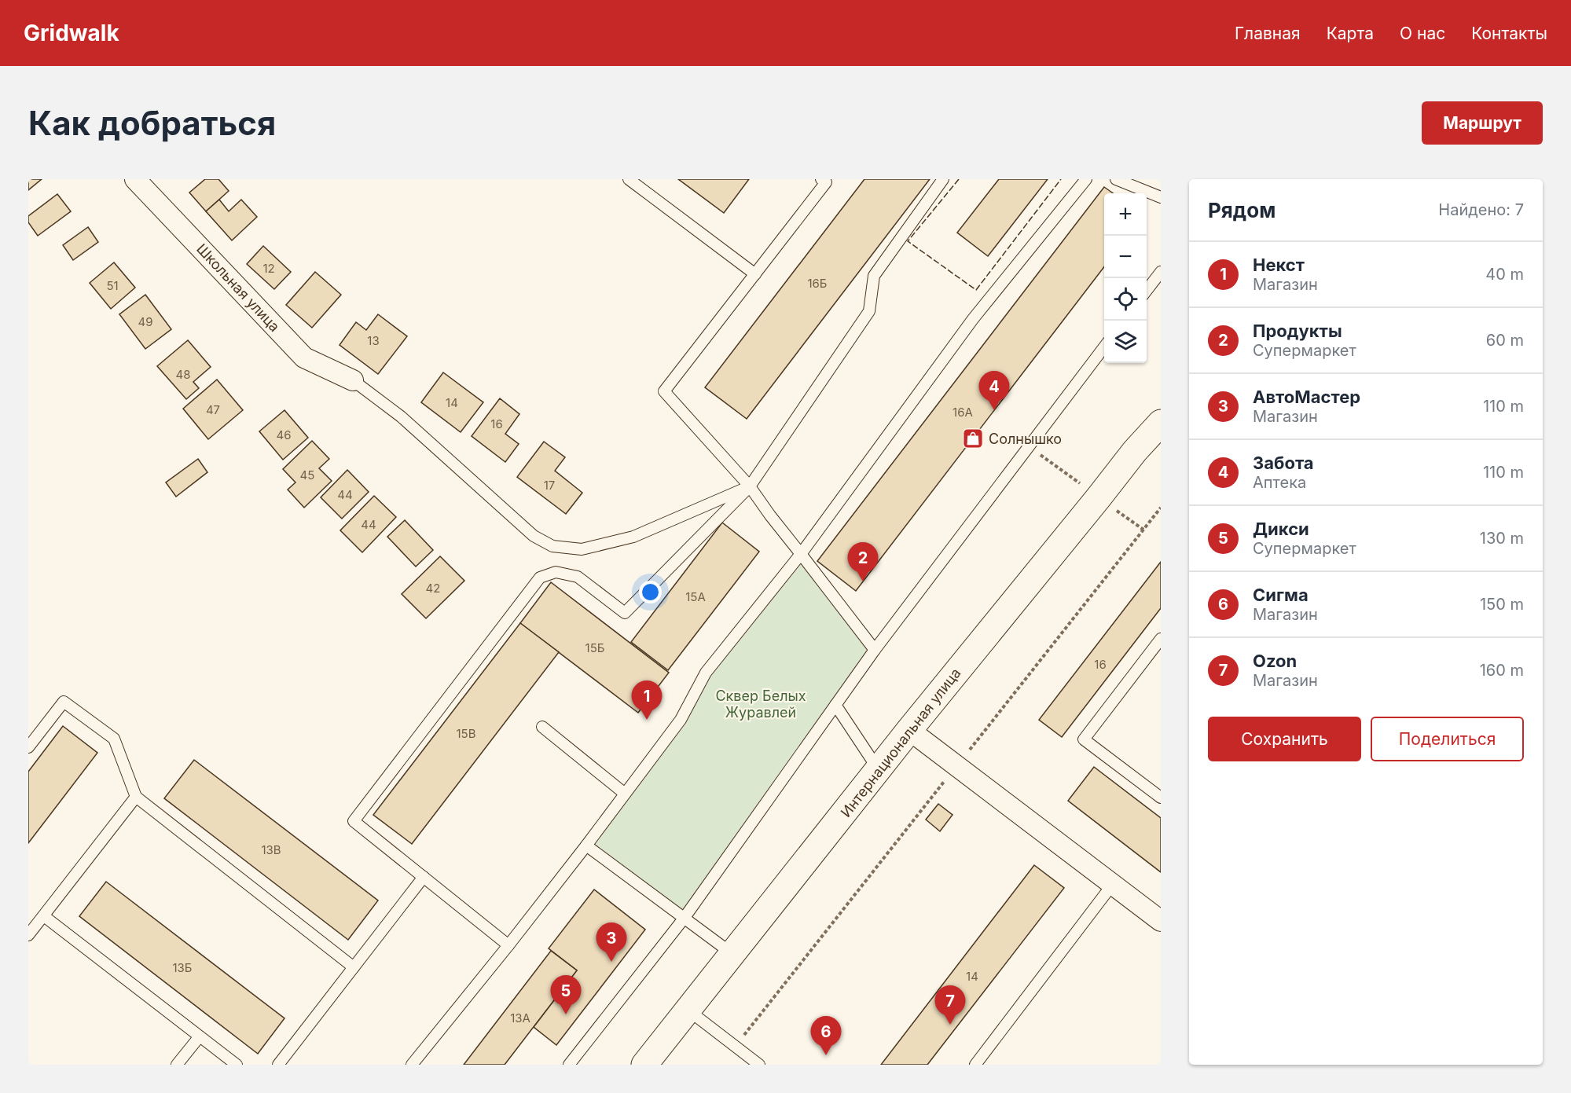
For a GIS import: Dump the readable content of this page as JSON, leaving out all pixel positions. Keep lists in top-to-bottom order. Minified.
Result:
{"streets":{"main road":["Интернациональная улица"],"street":["Школьная улица"]},"parks":["Сквер Белых Журавлей"],"places":{"shop":["Солнышко"]},"house_numbers":["12","16Б","51","49","13","48","14","47","16А","16","46","45","17","44","44","42","15А","15Б","16","15В","13В","13Б","14","13А"],"page":{"header":"Gridwalk","nav":["Главная","Карта","О нас","Контакты"],"buttons":["Маршрут",["Сохранить","Поделиться"]],"title":"Как добраться","heading":["Рядом","Найдено: 7"],"map_buttons":["+","−"],"list":[{"mark":"1","name":"Некст","note":"Магазин","value":"40 m"},{"mark":"2","name":"Продукты","note":"Супермаркет","value":"60 m"},{"mark":"3","name":"АвтоМастер","note":"Магазин","value":"110 m"},{"mark":"4","name":"Забота","note":"Аптека","value":"110 m"},{"mark":"5","name":"Дикси","note":"Супермаркет","value":"130 m"},{"mark":"6","name":"Сигма","note":"Магазин","value":"150 m"},{"mark":"7","name":"Ozon","note":"Магазин","value":"160 m"}],"pins":["4","2","1","3","5","7","6"]}}
